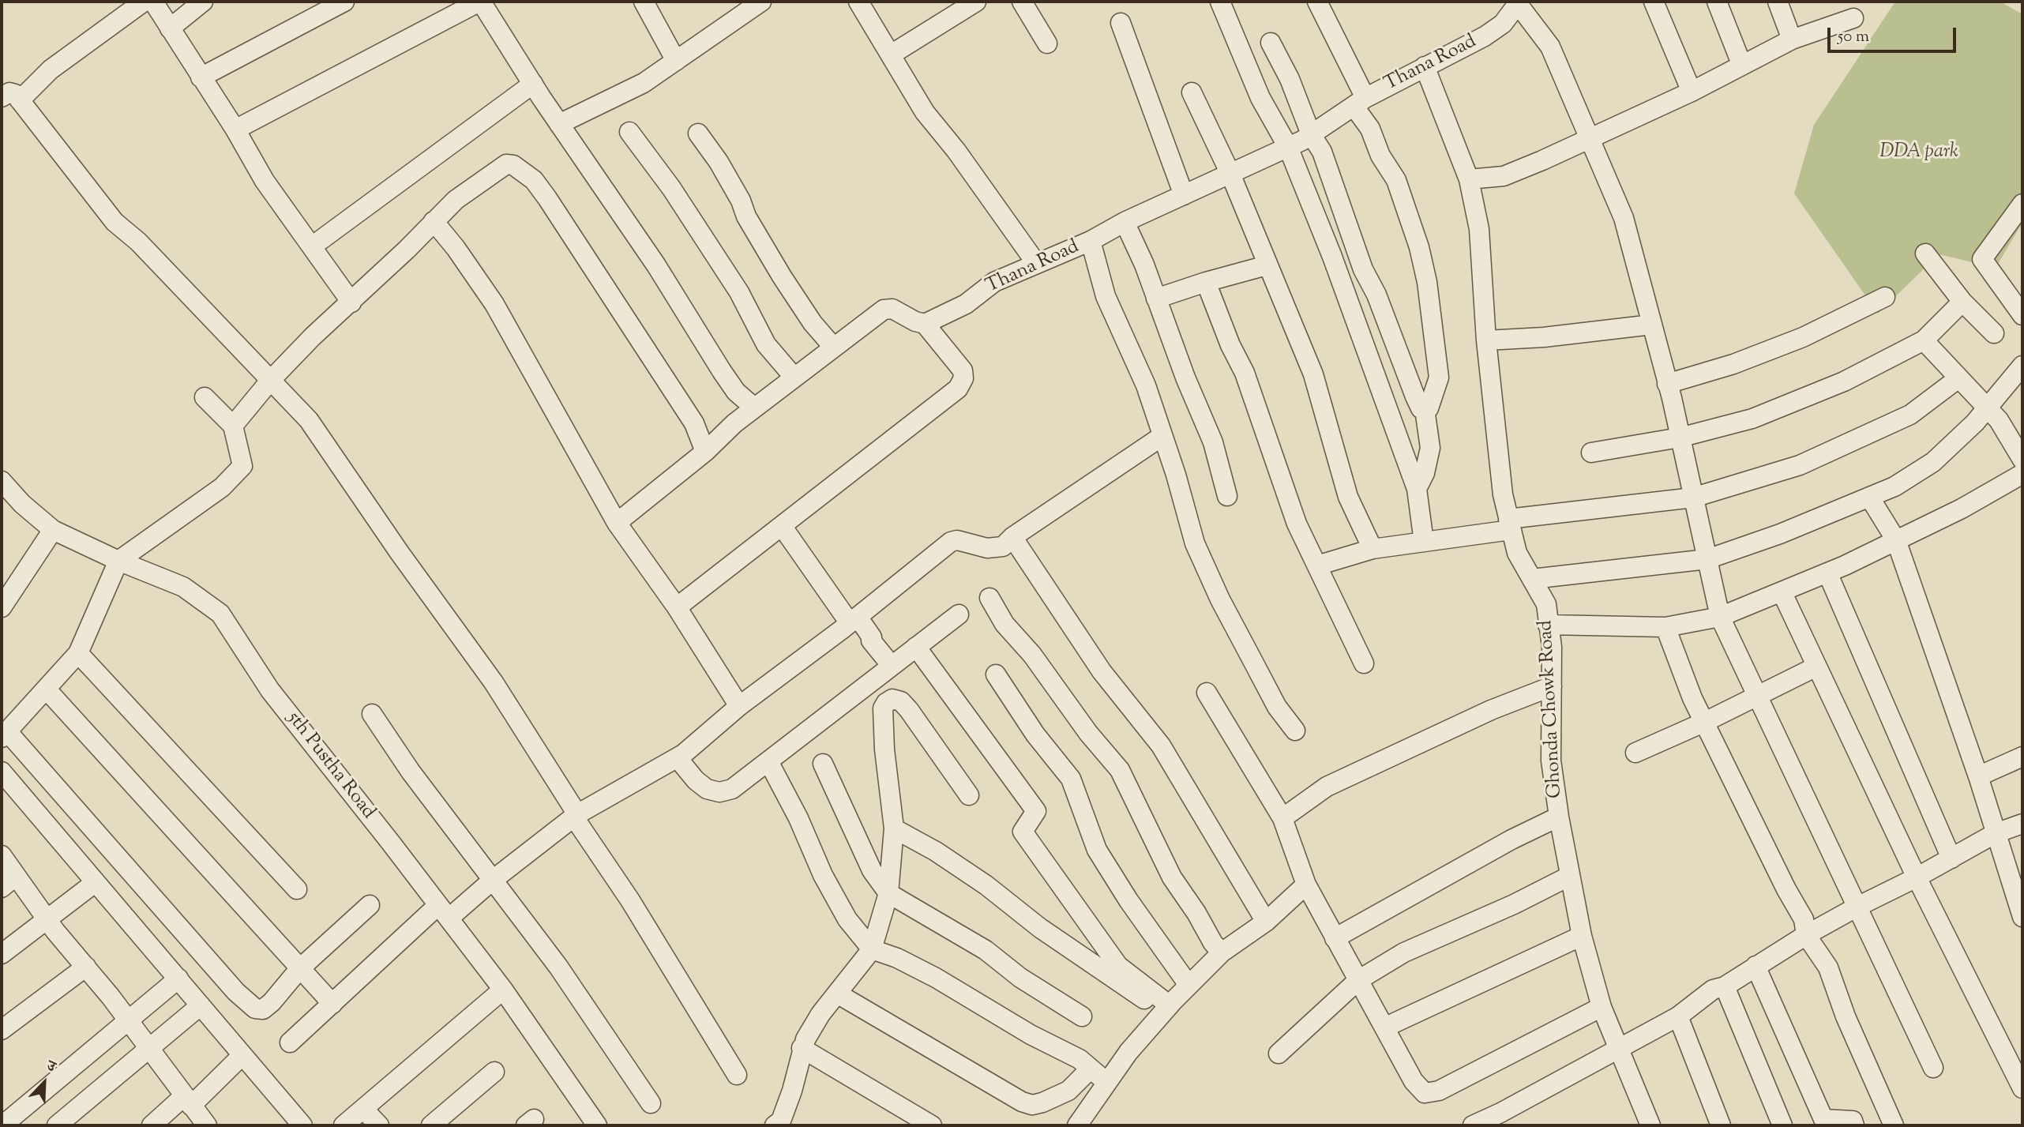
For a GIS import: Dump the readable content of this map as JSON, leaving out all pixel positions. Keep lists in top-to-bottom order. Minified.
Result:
{"streets":{"street":["Thana Road","Ghonda Chowk Road","5th Pustha Road"]},"crossings":[["Thana Road","Ghonda Chowk Road"]],"parks":["DDA park"],"scale_bar":"50 m","north":"top right"}
